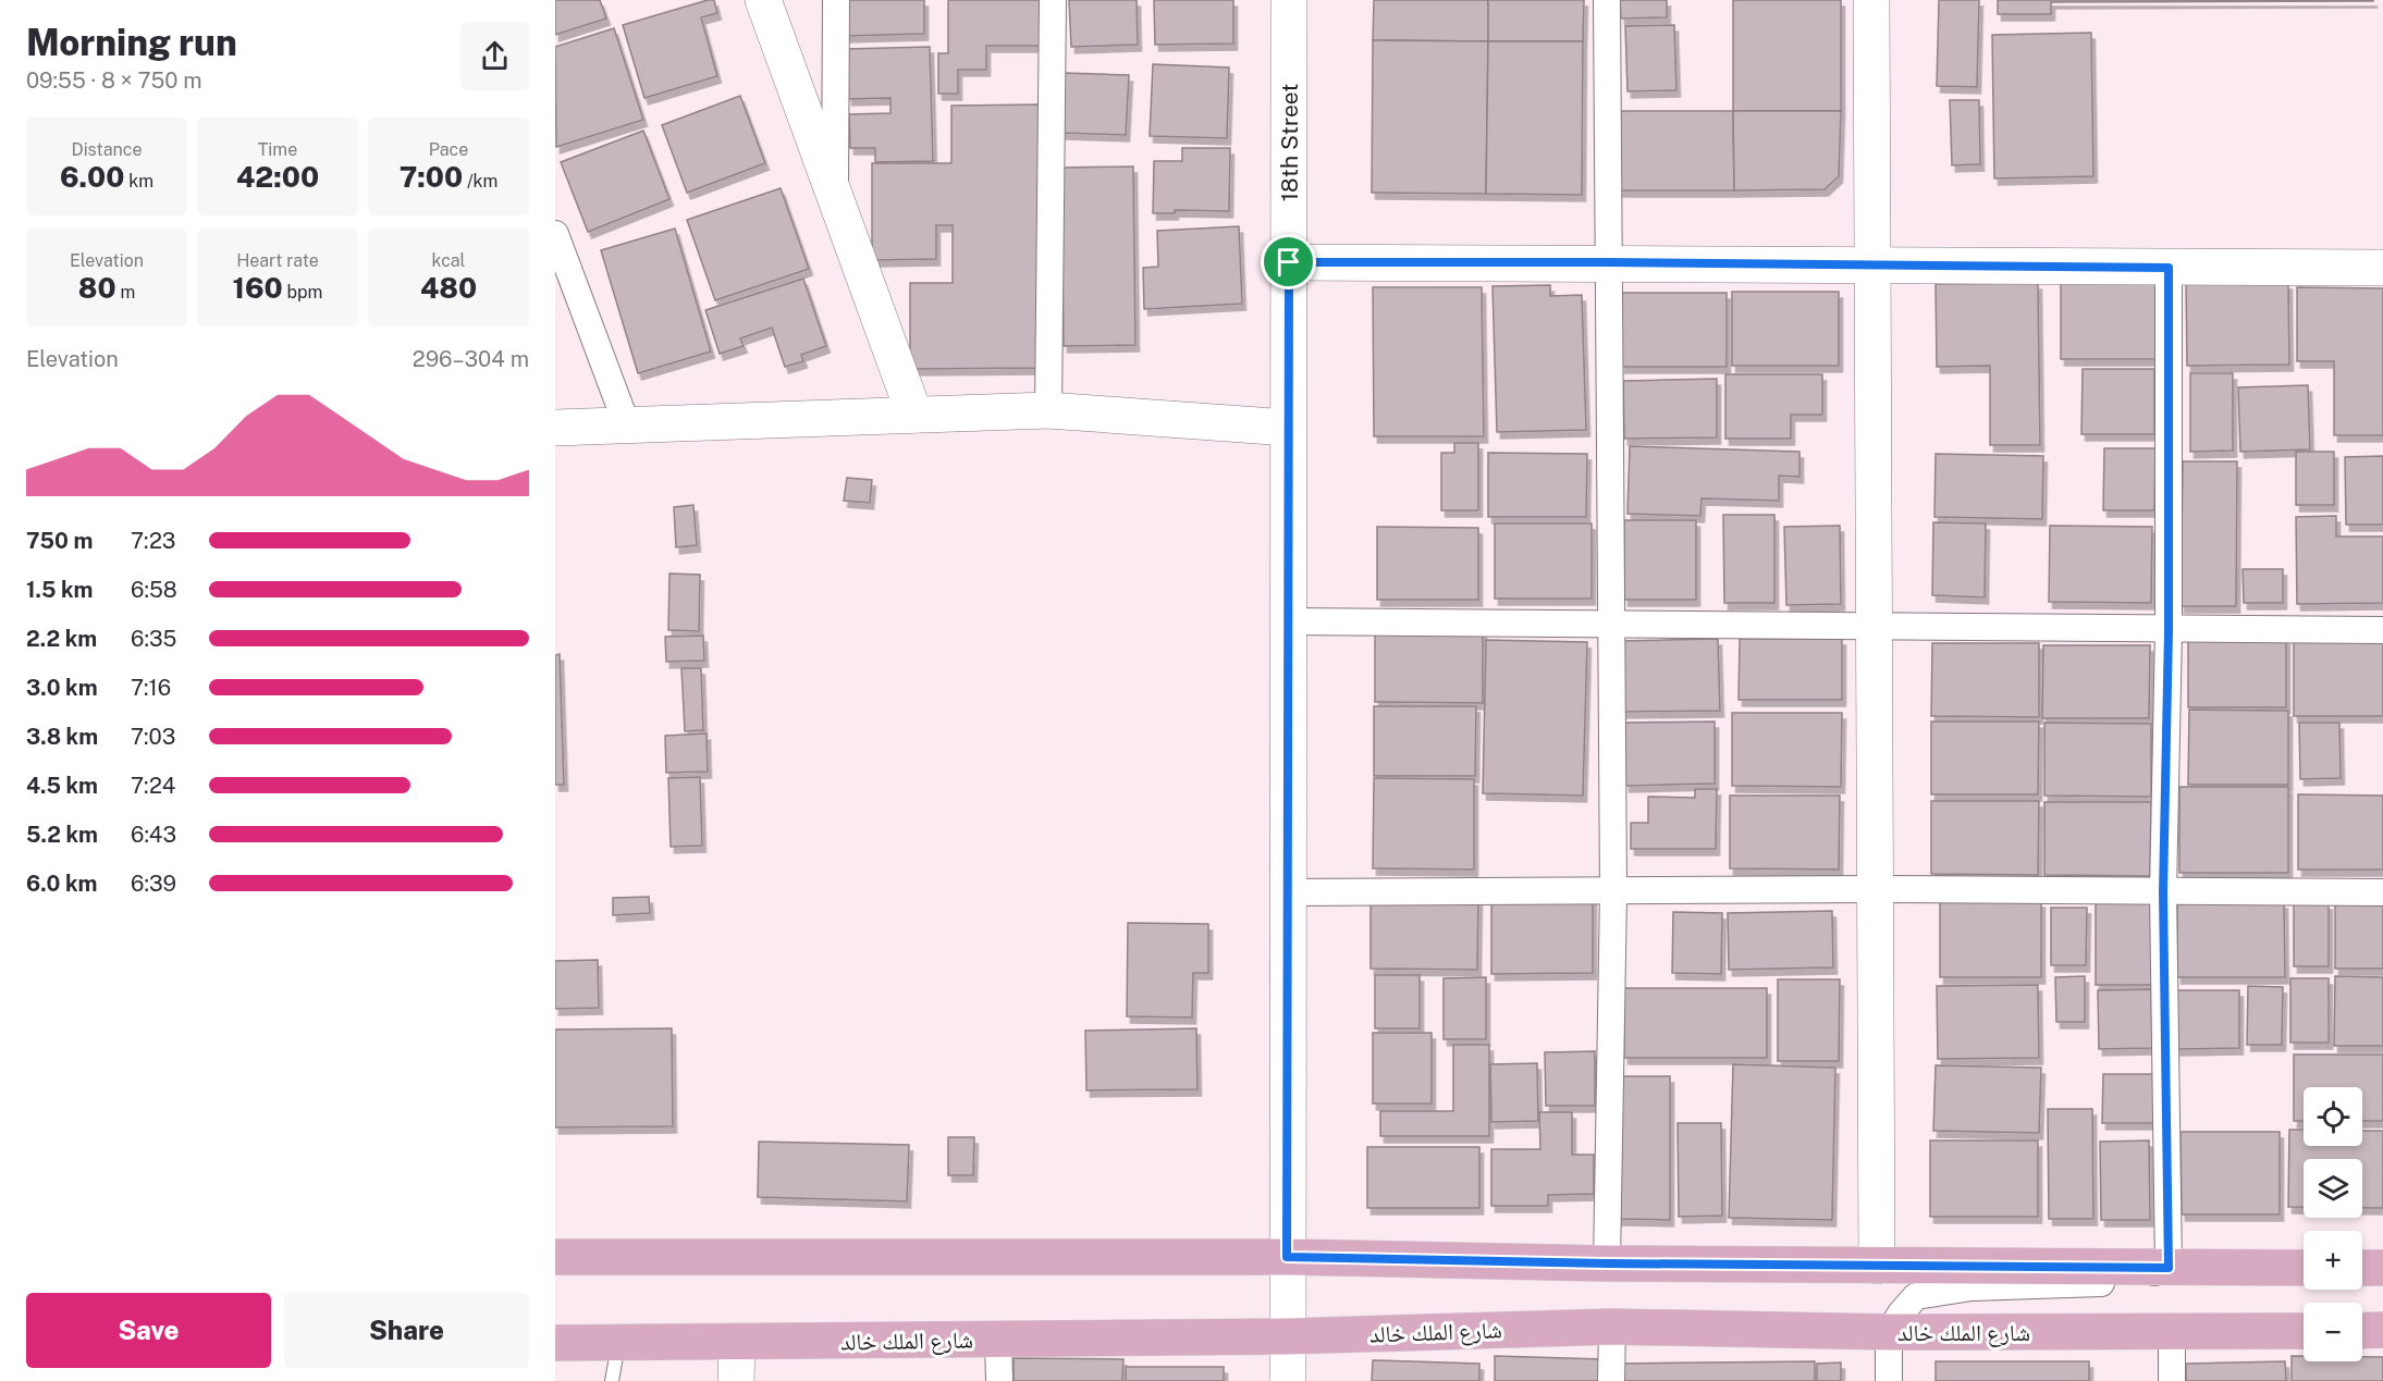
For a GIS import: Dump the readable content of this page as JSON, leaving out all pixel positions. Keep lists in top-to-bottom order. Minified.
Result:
{"streets":{"main road":["شارع الملك خالد"],"street":["18th Street"]},"crossings":[["18th Street","شارع الملك خالد"]],"page":{"heading":["Morning run","09:55 · 8 × 750 m"],"stats":[["Distance","6.00 km"],["Time","42:00"],["Pace","7:00 /km"],["Elevation","80 m"],["Heart rate","160 bpm"],["kcal","480"]],"chart":["Elevation","296–304 m"],"list":[{"name":"750 m","note":"7:23"},{"name":"1.5 km","note":"6:58"},{"name":"2.2 km","note":"6:35"},{"name":"3.0 km","note":"7:16"},{"name":"3.8 km","note":"7:03"},{"name":"4.5 km","note":"7:24"},{"name":"5.2 km","note":"6:43"},{"name":"6.0 km","note":"6:39"}],"map_buttons":["+","−"],"buttons":["Save","Share"]}}
